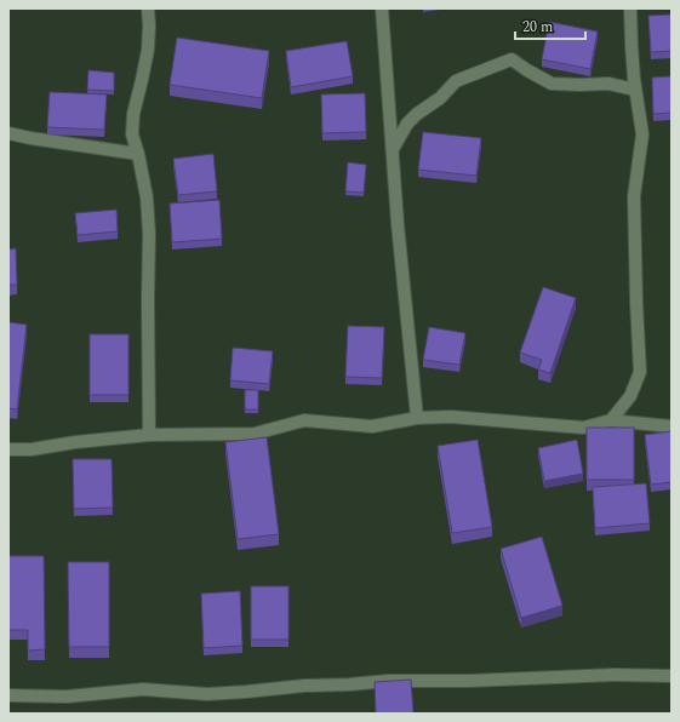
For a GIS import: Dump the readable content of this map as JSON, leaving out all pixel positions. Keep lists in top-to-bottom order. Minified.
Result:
{"scale_bar":"20 m"}
